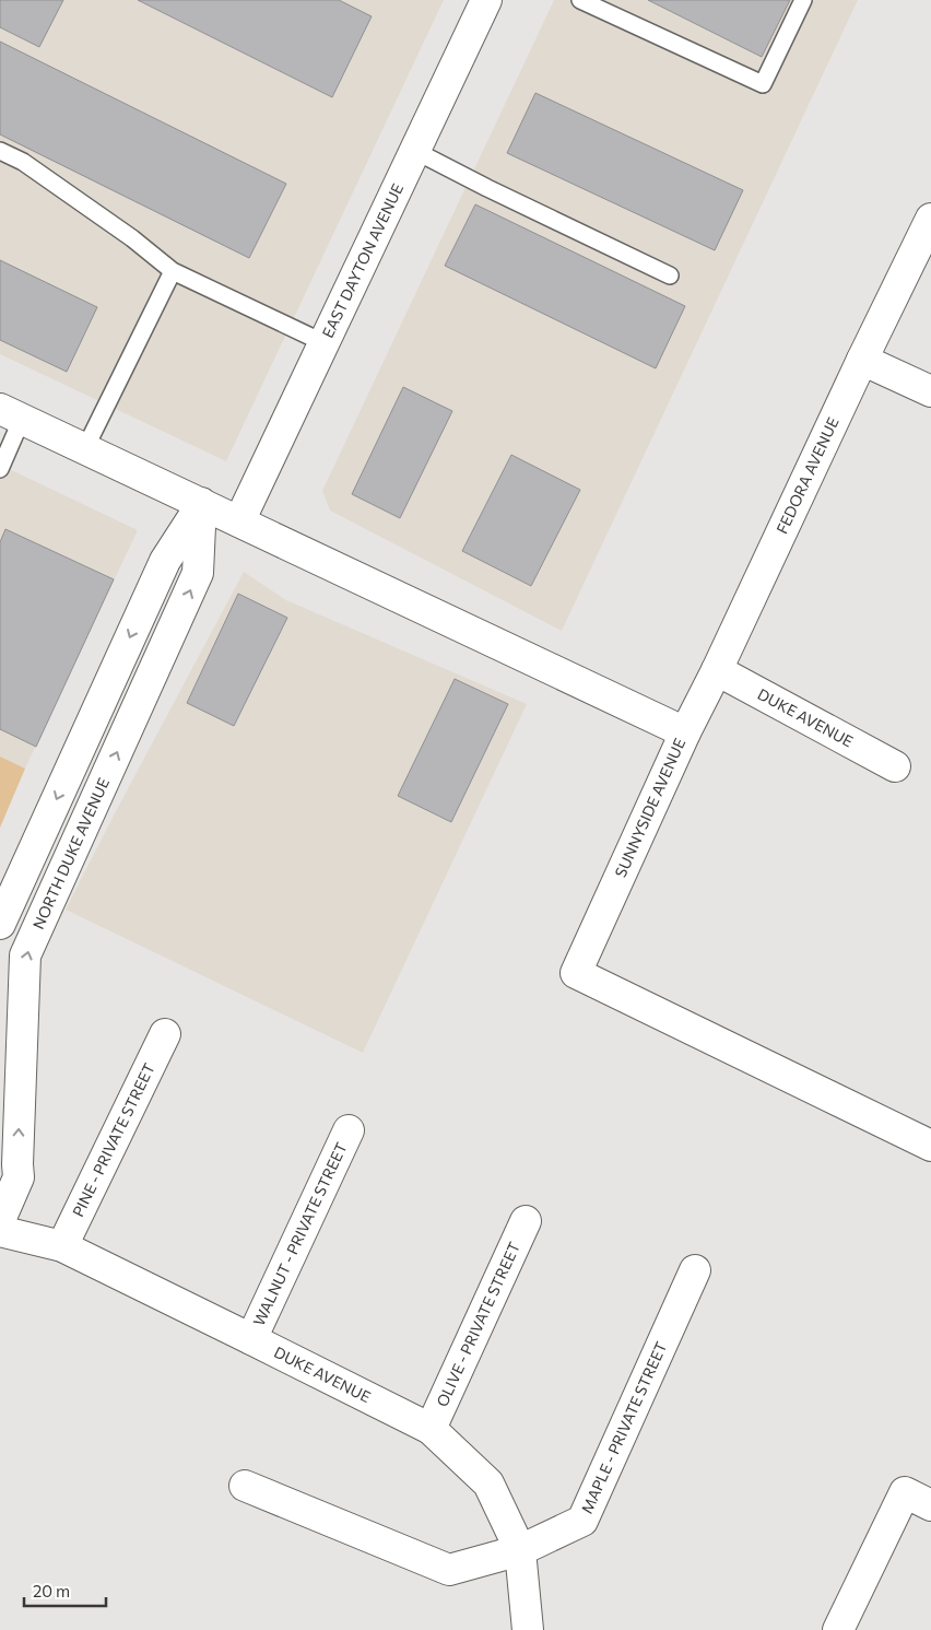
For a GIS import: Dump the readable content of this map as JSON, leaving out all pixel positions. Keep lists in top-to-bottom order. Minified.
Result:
{"streets":{"street":["EAST DAYTON AVENUE","FEDORA AVENUE","DUKE AVENUE","SUNNYSIDE AVENUE","NORTH DUKE AVENUE","PINE - PRIVATE STREET","WALNUT - PRIVATE STREET","OLIVE - PRIVATE STREET","MAPLE - PRIVATE STREET"]},"crossings":[["EAST DAYTON AVENUE","SUNNYSIDE AVENUE"],["FEDORA AVENUE","DUKE AVENUE"],["FEDORA AVENUE","SUNNYSIDE AVENUE"],["DUKE AVENUE","PINE - PRIVATE STREET"],["DUKE AVENUE","WALNUT - PRIVATE STREET"],["DUKE AVENUE","OLIVE - PRIVATE STREET"],["DUKE AVENUE","MAPLE - PRIVATE STREET"]],"scale_bar":"20 m"}
